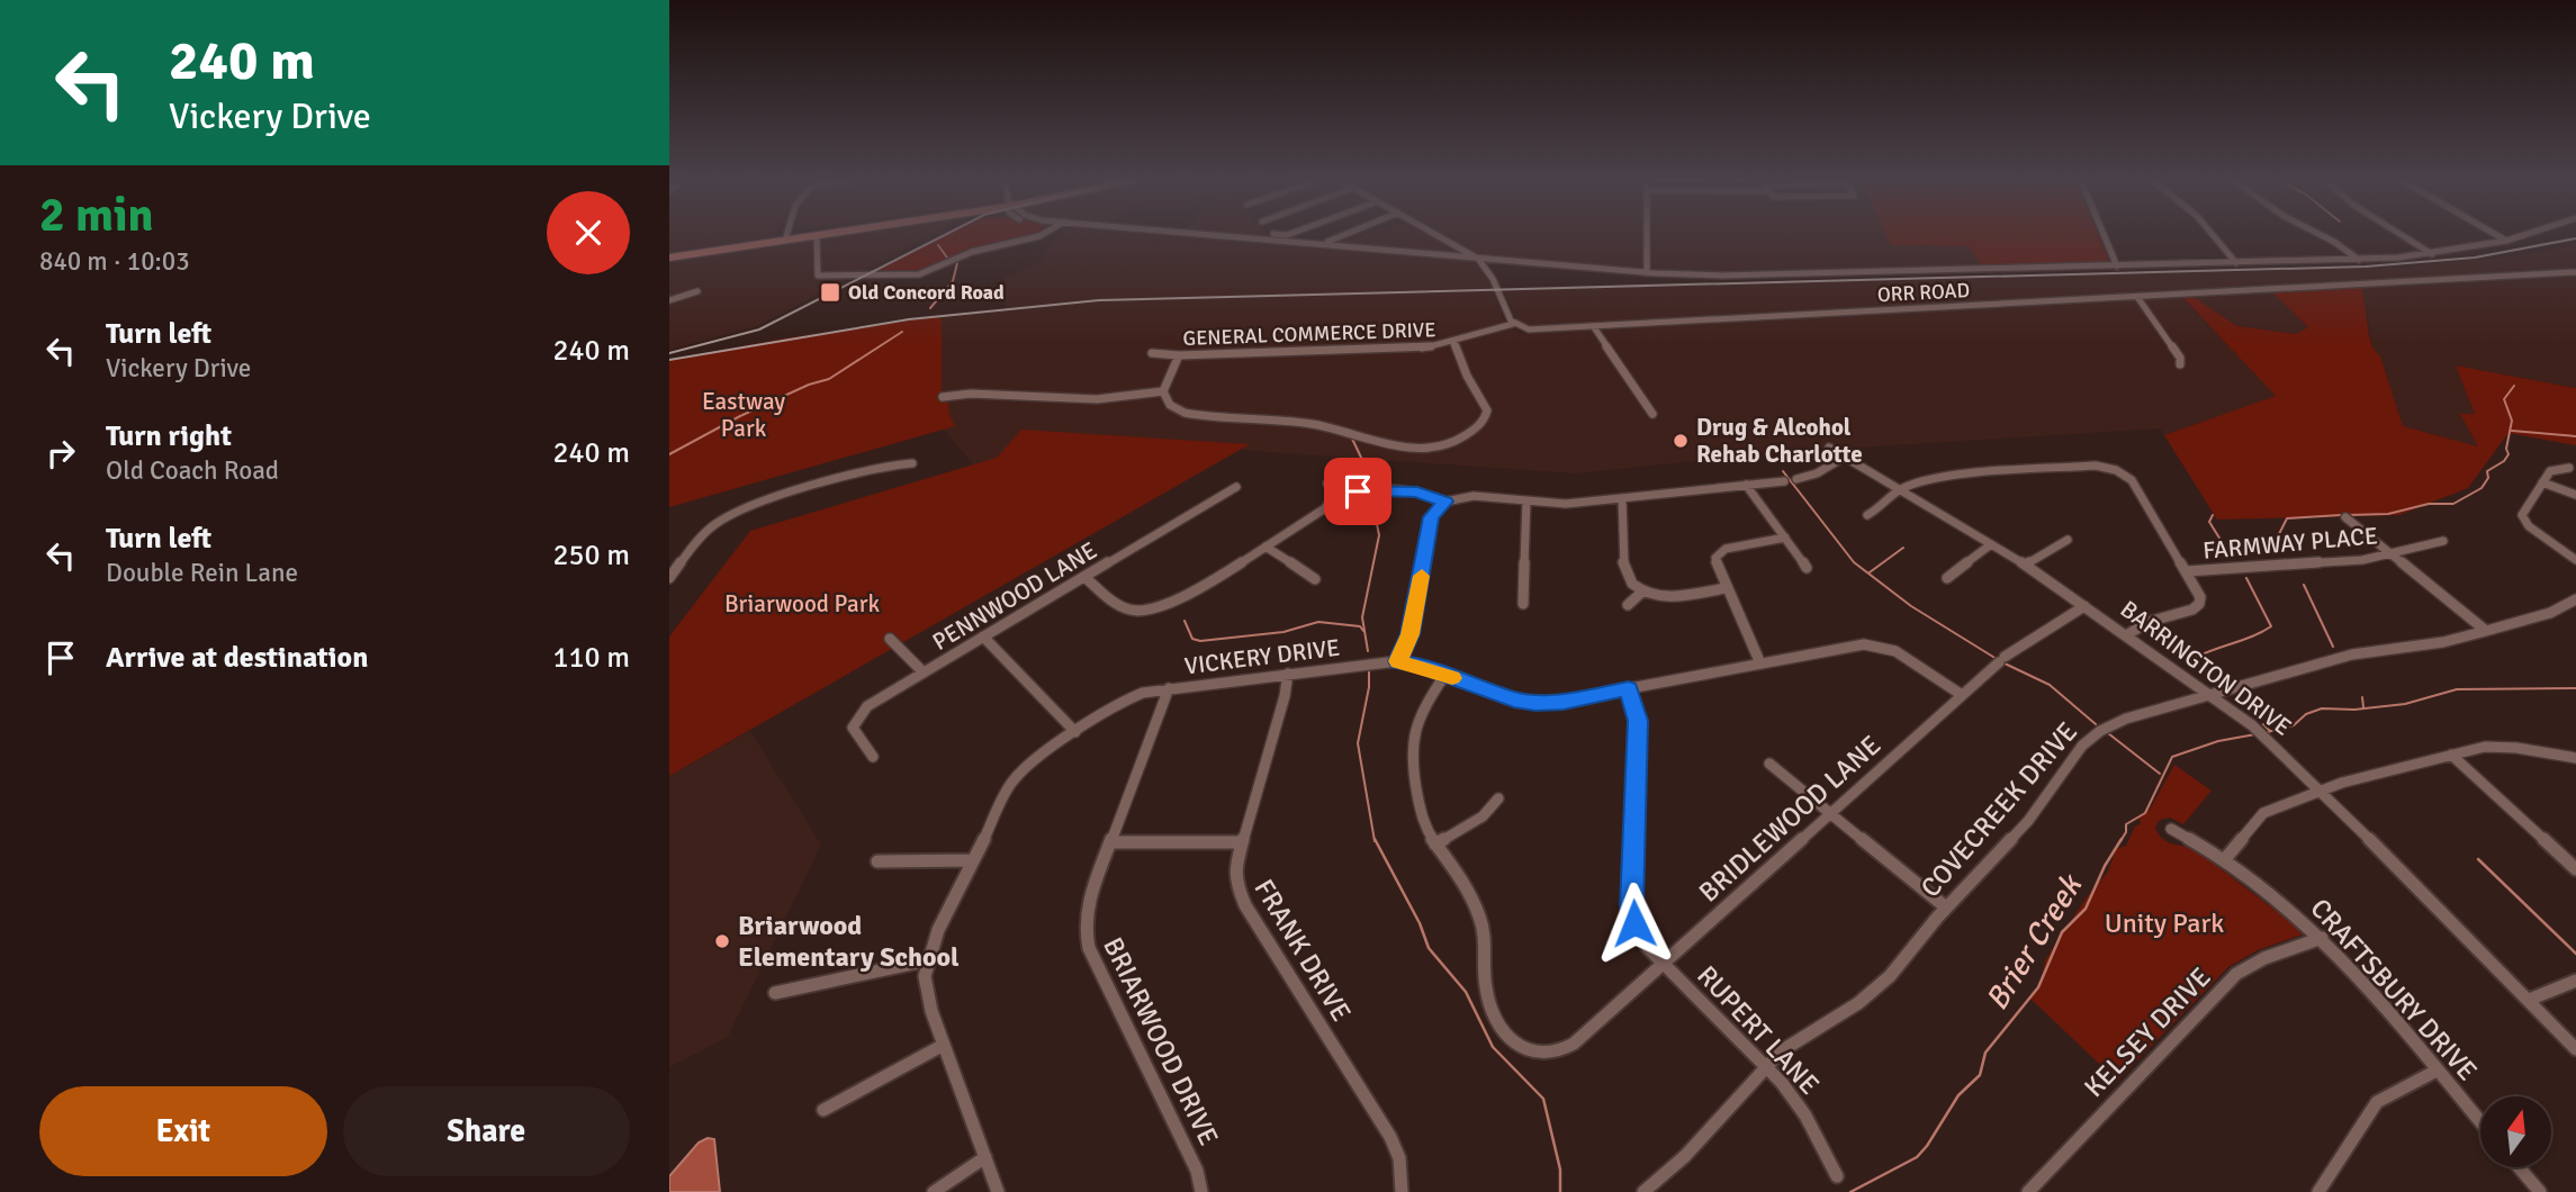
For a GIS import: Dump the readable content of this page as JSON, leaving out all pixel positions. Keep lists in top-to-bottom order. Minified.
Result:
{"streets":{"street":["ORR ROAD","GENERAL COMMERCE DRIVE","FARMWAY PLACE","PENNWOOD LANE","VICKERY DRIVE","BARRINGTON DRIVE","COVECREEK DRIVE","BRIDLEWOOD LANE","FRANK DRIVE","CRAFTSBURY DRIVE","RUPERT LANE","KELSEY DRIVE","BRIARWOOD DRIVE"]},"crossings":[["ORR ROAD","GENERAL COMMERCE DRIVE"],["VICKERY DRIVE","BRIDLEWOOD LANE"],["VICKERY DRIVE","FRANK DRIVE"],["VICKERY DRIVE","RUPERT LANE"],["VICKERY DRIVE","BRIARWOOD DRIVE"],["BARRINGTON DRIVE","COVECREEK DRIVE"],["BARRINGTON DRIVE","BRIDLEWOOD LANE"],["COVECREEK DRIVE","RUPERT LANE"],["BRIDLEWOOD LANE","RUPERT LANE"],["CRAFTSBURY DRIVE","KELSEY DRIVE"]],"water":["Brier Creek"],"parks":["Eastway Park","Briarwood Park","Unity Park"],"places":{"transit":["Old Concord Road"],"other":["Drug & Alcohol Rehab Charlotte","Briarwood Elementary School"]},"north":"top","page":{"turn":["240 m","Vickery Drive"],"heading":["2 min","840 m · 10:03"],"list":[{"name":"Turn left","note":"Vickery Drive","value":"240 m"},{"name":"Turn right","note":"Old Coach Road","value":"240 m"},{"name":"Turn left","note":"Double Rein Lane","value":"250 m"},{"name":"Arrive at destination","value":"110 m"}],"buttons":["Exit","Share"]}}
